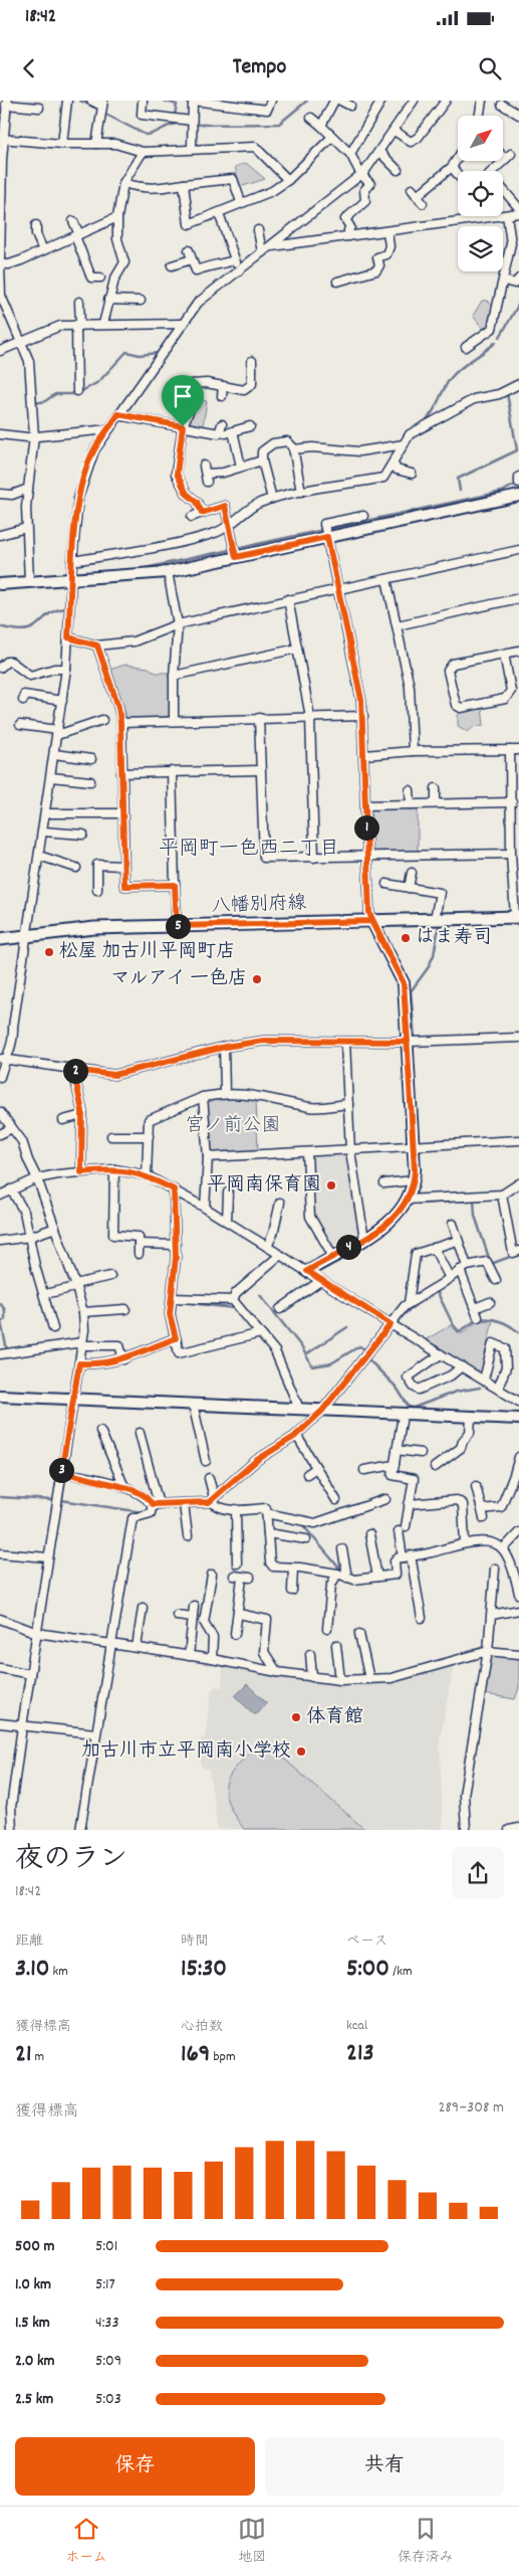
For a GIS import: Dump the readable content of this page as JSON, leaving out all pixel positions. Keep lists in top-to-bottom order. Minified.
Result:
{"streets":{"main road":["八幡別府線"]},"districts":["平岡町一色西二丁目"],"parks":["宮ノ前公園"],"places":["はま寿司","松屋 加古川平岡町店","マルアイ 一色店","平岡南保育園","体育館","加古川市立平岡南小学校"],"north":"top right","page":{"status":"18:42","header":"Tempo","pins":["1","5","2","4","3"],"heading":["夜のラン","18:42"],"stats":[["距離","3.10 km"],["時間","15:30"],["ペース","5:00 /km"],["獲得標高","21 m"],["心拍数","169 bpm"],["kcal","213"]],"chart":["獲得標高","289–308 m"],"list":[{"name":"500 m","note":"5:01"},{"name":"1.0 km","note":"5:17"},{"name":"1.5 km","note":"4:33"},{"name":"2.0 km","note":"5:09"},{"name":"2.5 km","note":"5:03"}],"buttons":["保存","共有"],"tabs":["ホーム","地図","保存済み"]}}
